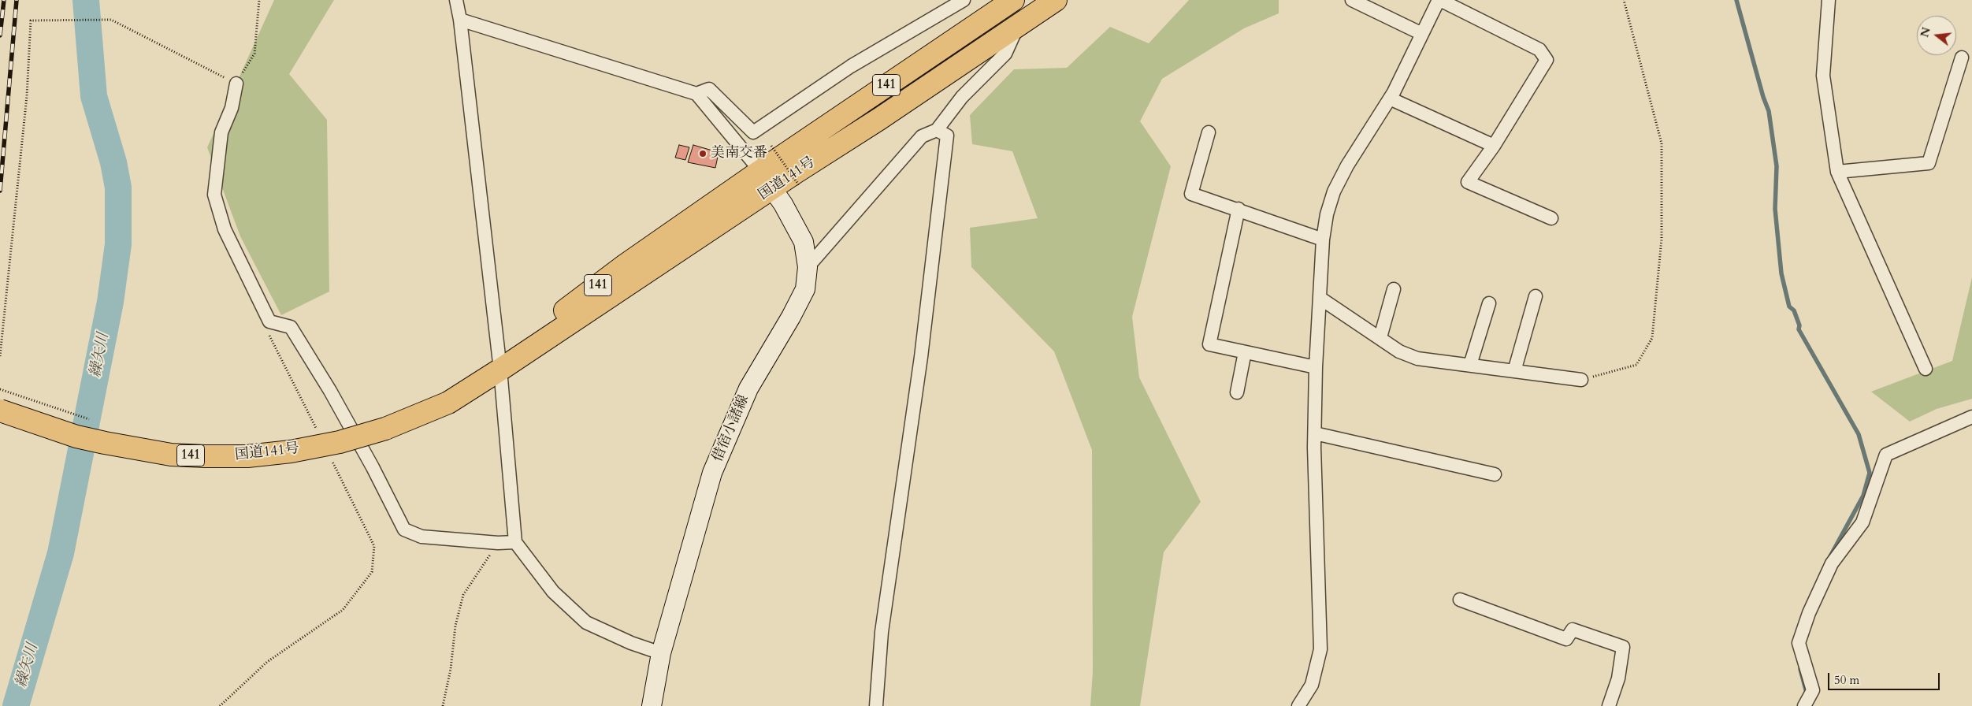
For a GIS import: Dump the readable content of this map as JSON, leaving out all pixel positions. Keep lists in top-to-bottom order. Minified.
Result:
{"streets":{"highway":["141","国道141号"],"main road":["借宿小諸線"]},"crossings":[["国道141号","借宿小諸線"]],"water":["繰矢川"],"places":["美南交番"],"scale_bar":"50 m","north":"left"}
